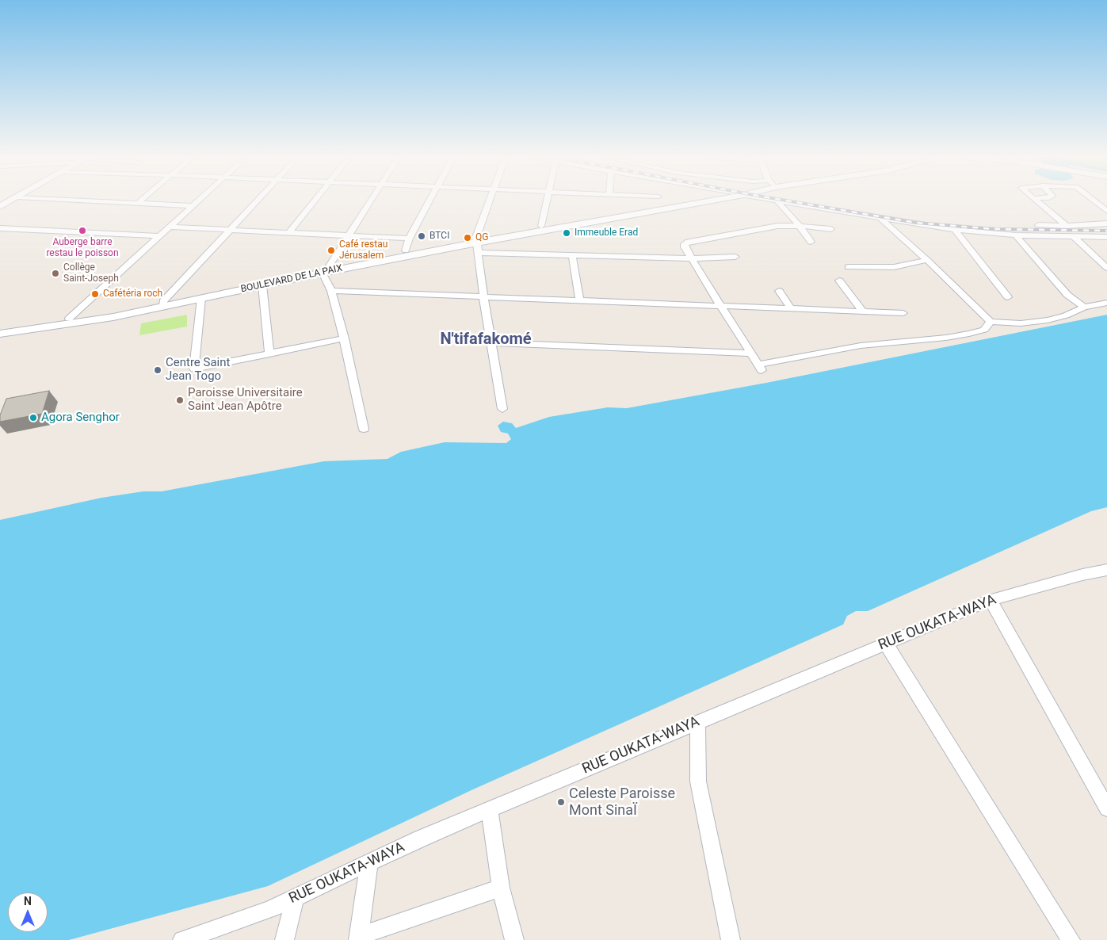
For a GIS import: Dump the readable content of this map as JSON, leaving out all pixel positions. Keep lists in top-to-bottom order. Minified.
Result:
{"streets":{"main road":["BOULEVARD DE LA PAIX"],"street":["RUE OUKATA-WAYA"]},"districts":["N'tifafakomé"],"places":["Auberge barre restau le poisson","Immeuble Erad","BTCI","QG","Café restau Jérusalem","Collège Saint-Joseph","Cafétéria roch","Centre Saint Jean Togo","Paroisse Universitaire Saint Jean Apôtre","Agora Senghor","Celeste Paroisse Mont SinaÏ"],"north":"top"}
